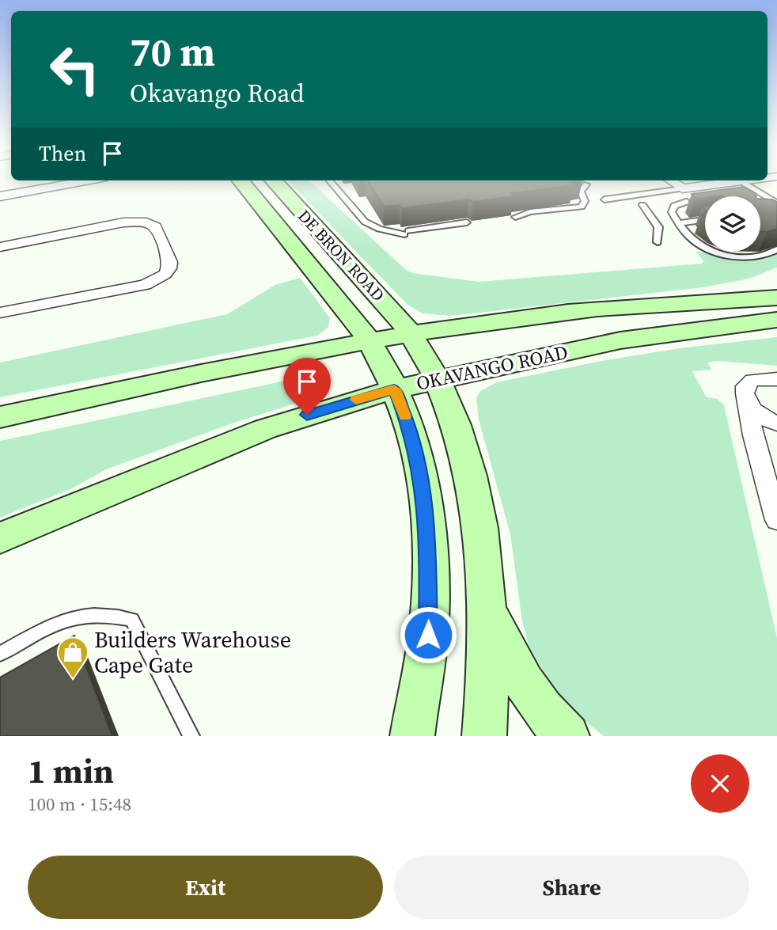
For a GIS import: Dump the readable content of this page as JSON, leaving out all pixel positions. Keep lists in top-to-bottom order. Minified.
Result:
{"streets":{"street":["DE BRON ROAD","OKAVANGO ROAD"]},"crossings":[["DE BRON ROAD","OKAVANGO ROAD"]],"places":{"shop":["Builders Warehouse Cape Gate"]},"page":{"turn":["70 m","Okavango Road"],"then":"Then","heading":["1 min","100 m · 15:48"],"buttons":["Exit","Share"]}}
